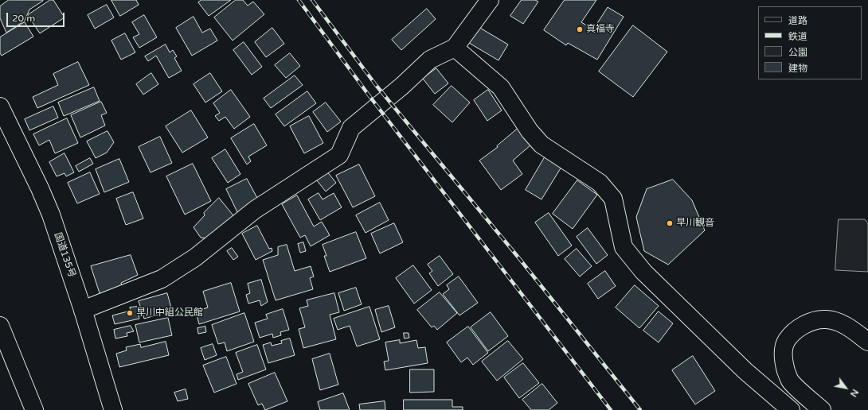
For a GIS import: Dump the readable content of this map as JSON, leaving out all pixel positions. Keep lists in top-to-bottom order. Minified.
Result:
{"streets":{"main road":["国道135号"]},"places":["真福寺","早川観音","早川中組公民館"],"legend":["道路","鉄道","公園","建物"],"scale_bar":"20 m","north":"bottom right"}
